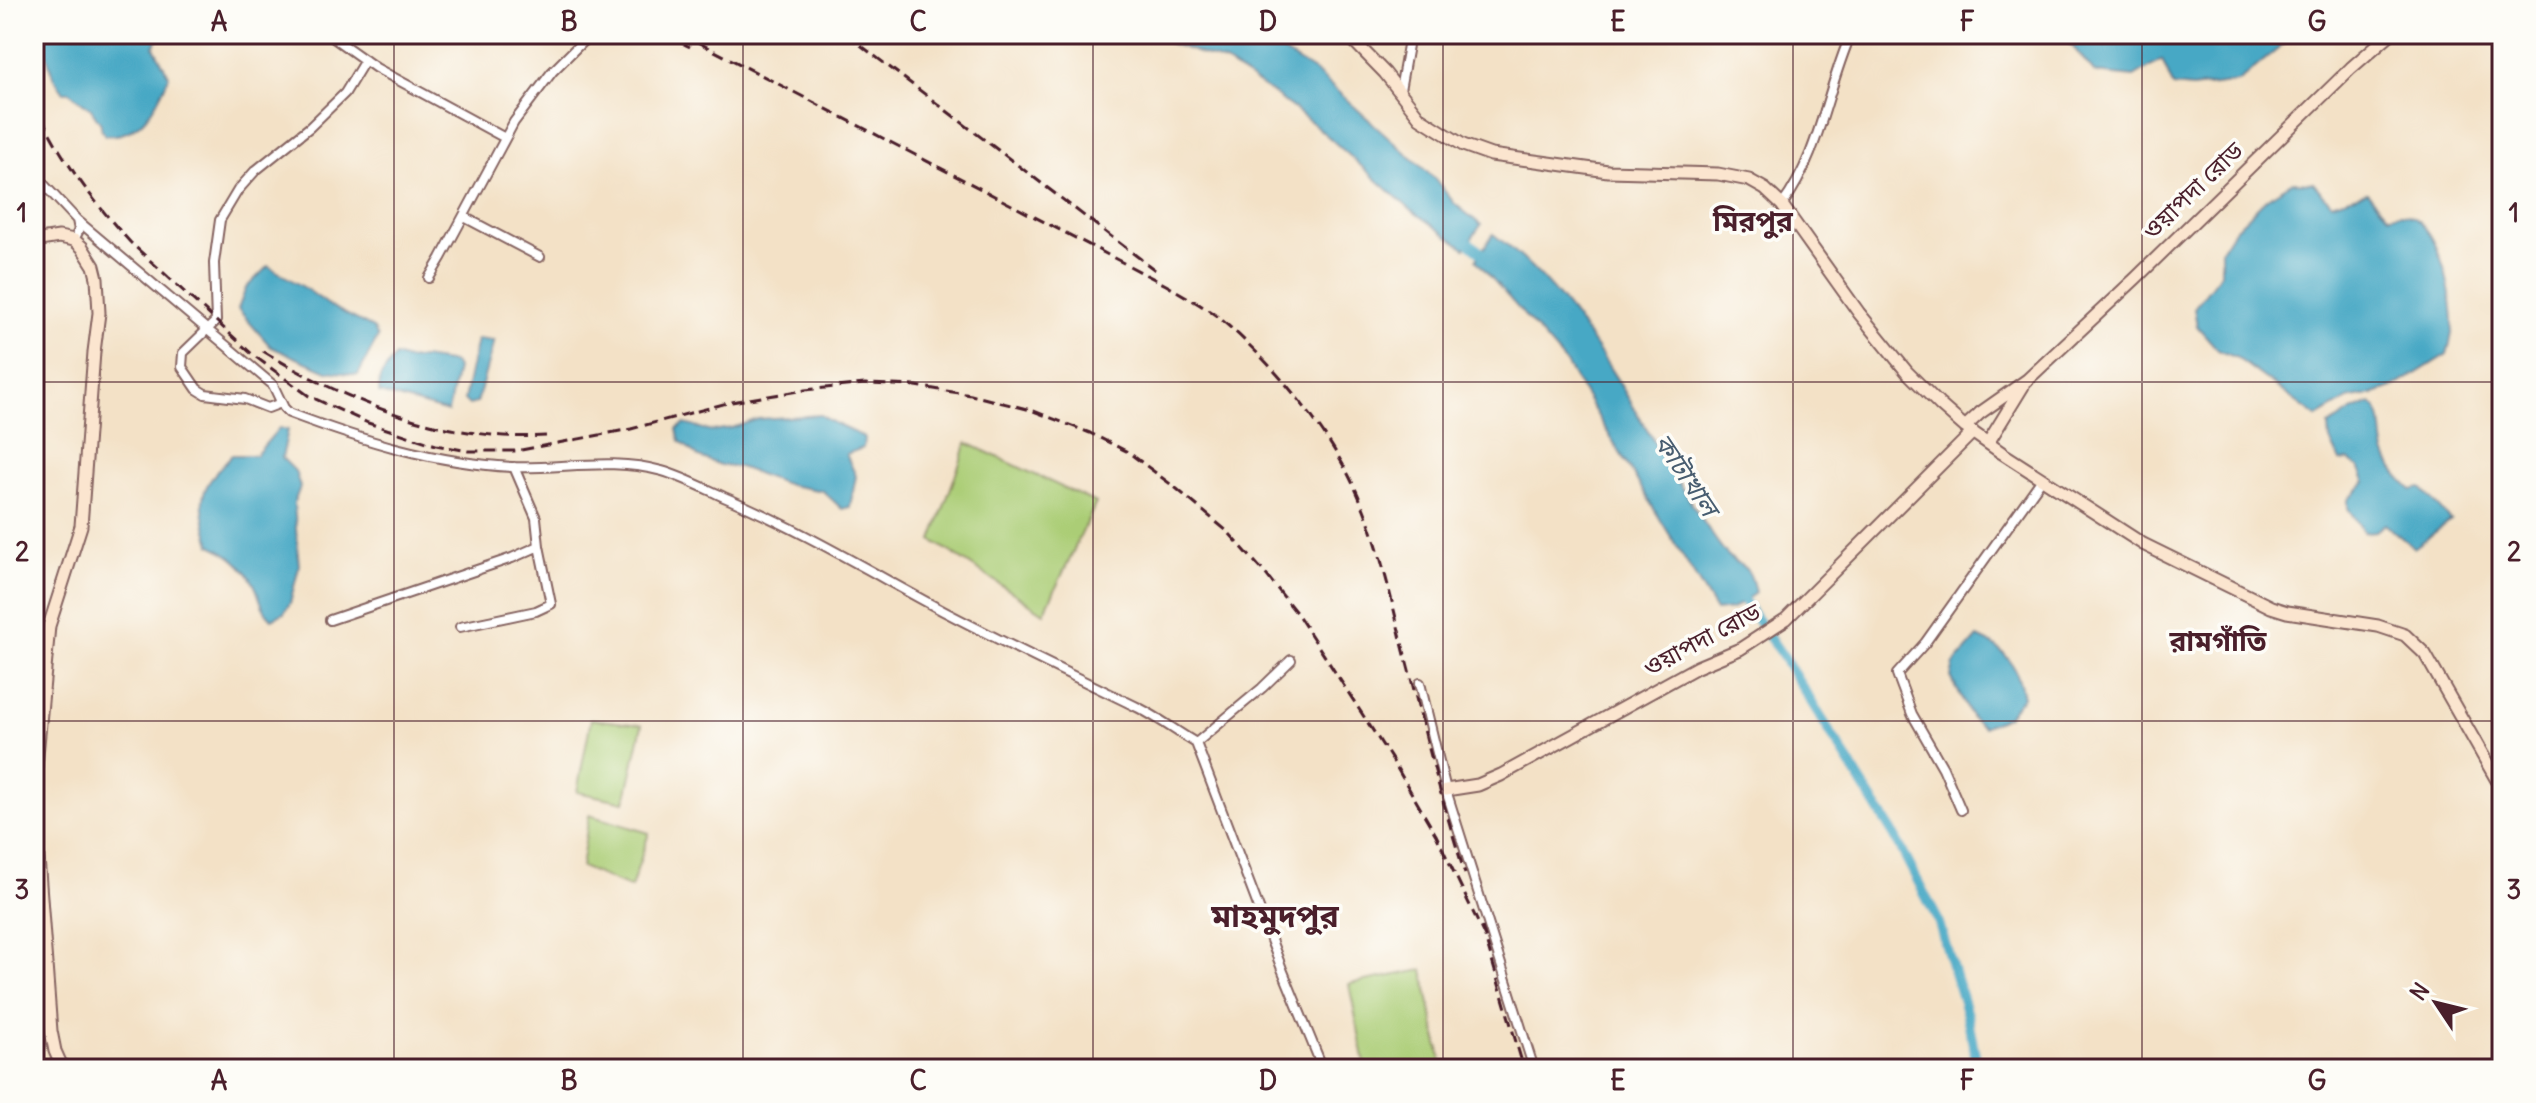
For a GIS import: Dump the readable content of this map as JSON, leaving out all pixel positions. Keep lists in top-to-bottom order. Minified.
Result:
{"streets":{"main road":["ওয়াপদা রোড"]},"districts":["মিরপুর","রামগাঁতি","মাহমুদপুর"],"water":["কাটাখাল"],"north":"top left","grid":{"columns":["A","B","C","D","E","F","G"],"rows":["1","2","3"]}}
